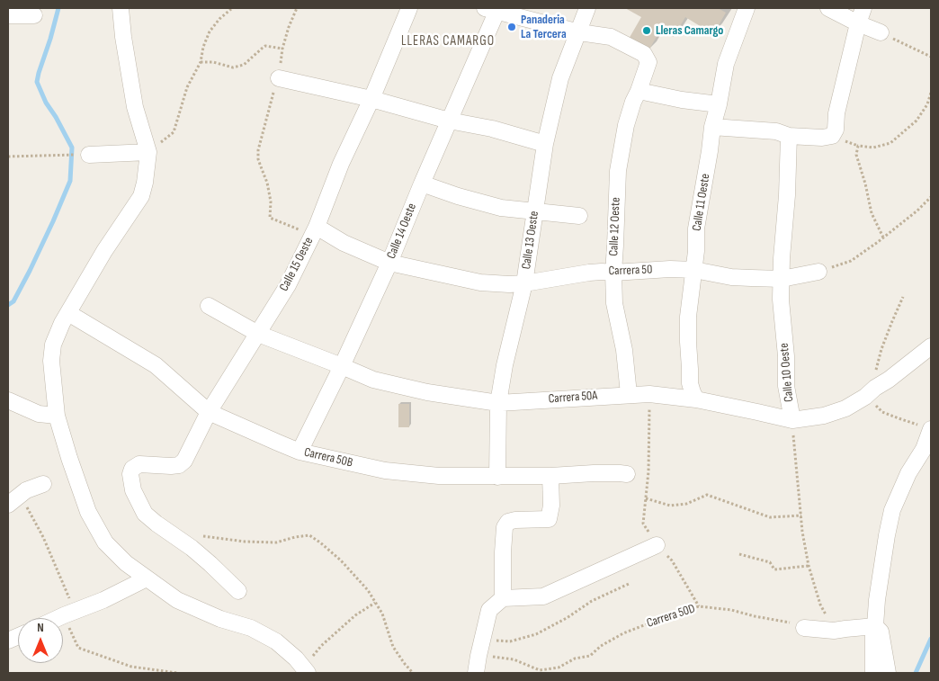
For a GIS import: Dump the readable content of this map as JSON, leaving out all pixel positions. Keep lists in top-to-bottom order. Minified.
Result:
{"streets":{"street":["Calle 11 Oeste","Calle 12 Oeste","Calle 14 Oeste","Calle 13 Oeste","Calle 15 Oeste","Carrera 50","Calle 10 Oeste","Carrera 50A","Carrera 50B"],"path":["Carrera 50D"]},"crossings":[["Calle 11 Oeste","Carrera 50"],["Calle 11 Oeste","Carrera 50A"],["Calle 12 Oeste","Calle 13 Oeste"],["Calle 12 Oeste","Carrera 50"],["Calle 12 Oeste","Carrera 50A"],["Calle 14 Oeste","Carrera 50"],["Calle 14 Oeste","Carrera 50A"],["Calle 14 Oeste","Carrera 50B"],["Calle 13 Oeste","Carrera 50"],["Calle 13 Oeste","Carrera 50A"],["Calle 13 Oeste","Carrera 50B"],["Calle 15 Oeste","Carrera 50"],["Calle 15 Oeste","Carrera 50A"],["Calle 15 Oeste","Carrera 50B"],["Carrera 50","Calle 10 Oeste"],["Calle 10 Oeste","Carrera 50A"]],"districts":["LLERAS CAMARGO"],"places":["Panaderia La Tercera","Lleras Camargo"],"north":"top"}
